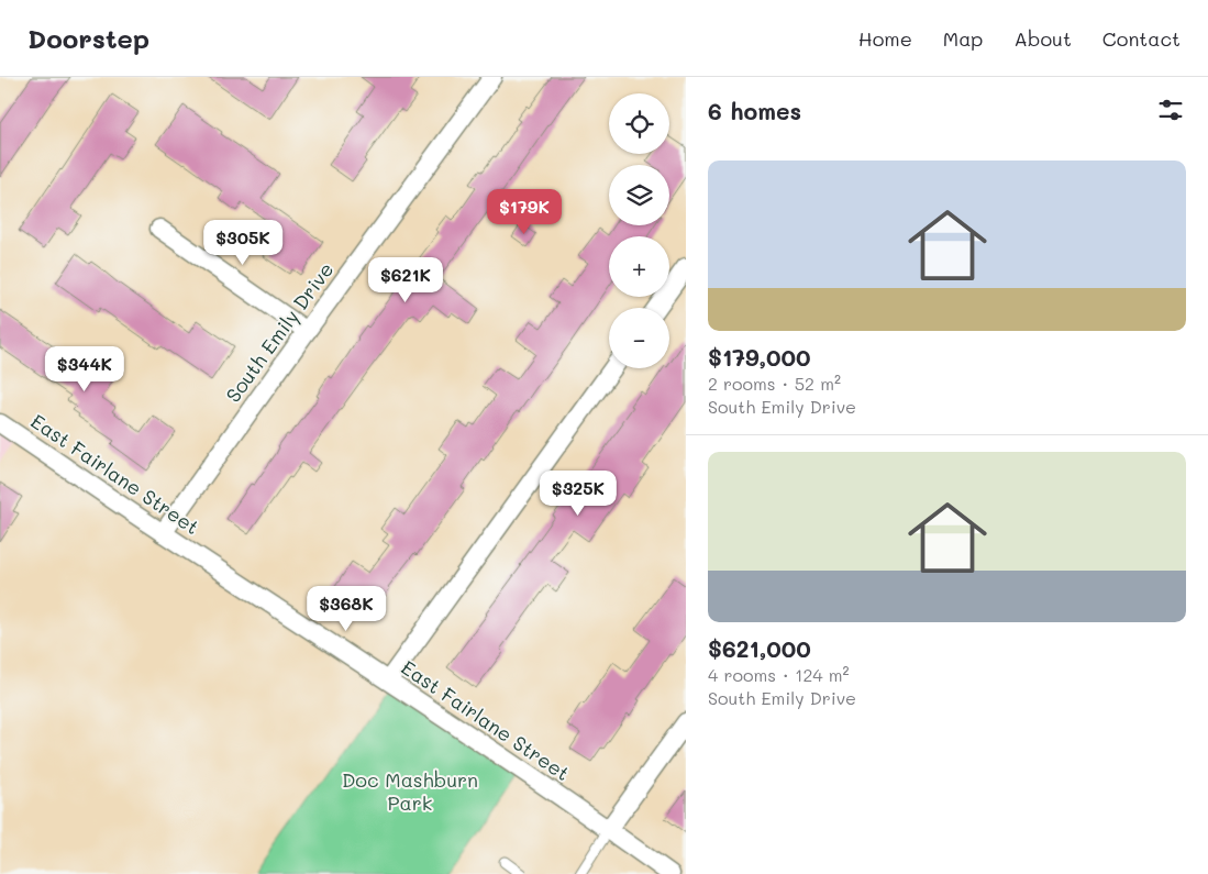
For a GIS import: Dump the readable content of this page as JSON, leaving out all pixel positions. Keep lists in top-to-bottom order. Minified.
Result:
{"streets":{"street":["South Emily Drive","East Fairlane Street"]},"crossings":[["South Emily Drive","East Fairlane Street"]],"parks":["Doc Mashburn Park"],"page":{"header":"Doorstep","nav":["Home","Map","About","Contact"],"heading":"6 homes","map_buttons":["+","−"],"list":[{"name":"$179,000","note":"2 rooms · 52 m² · South Emily Drive"},{"name":"$621,000","note":"4 rooms · 124 m² · South Emily Drive"}],"price":["$179K","$305K","$621K","$344K","$325K","$368K"]}}
